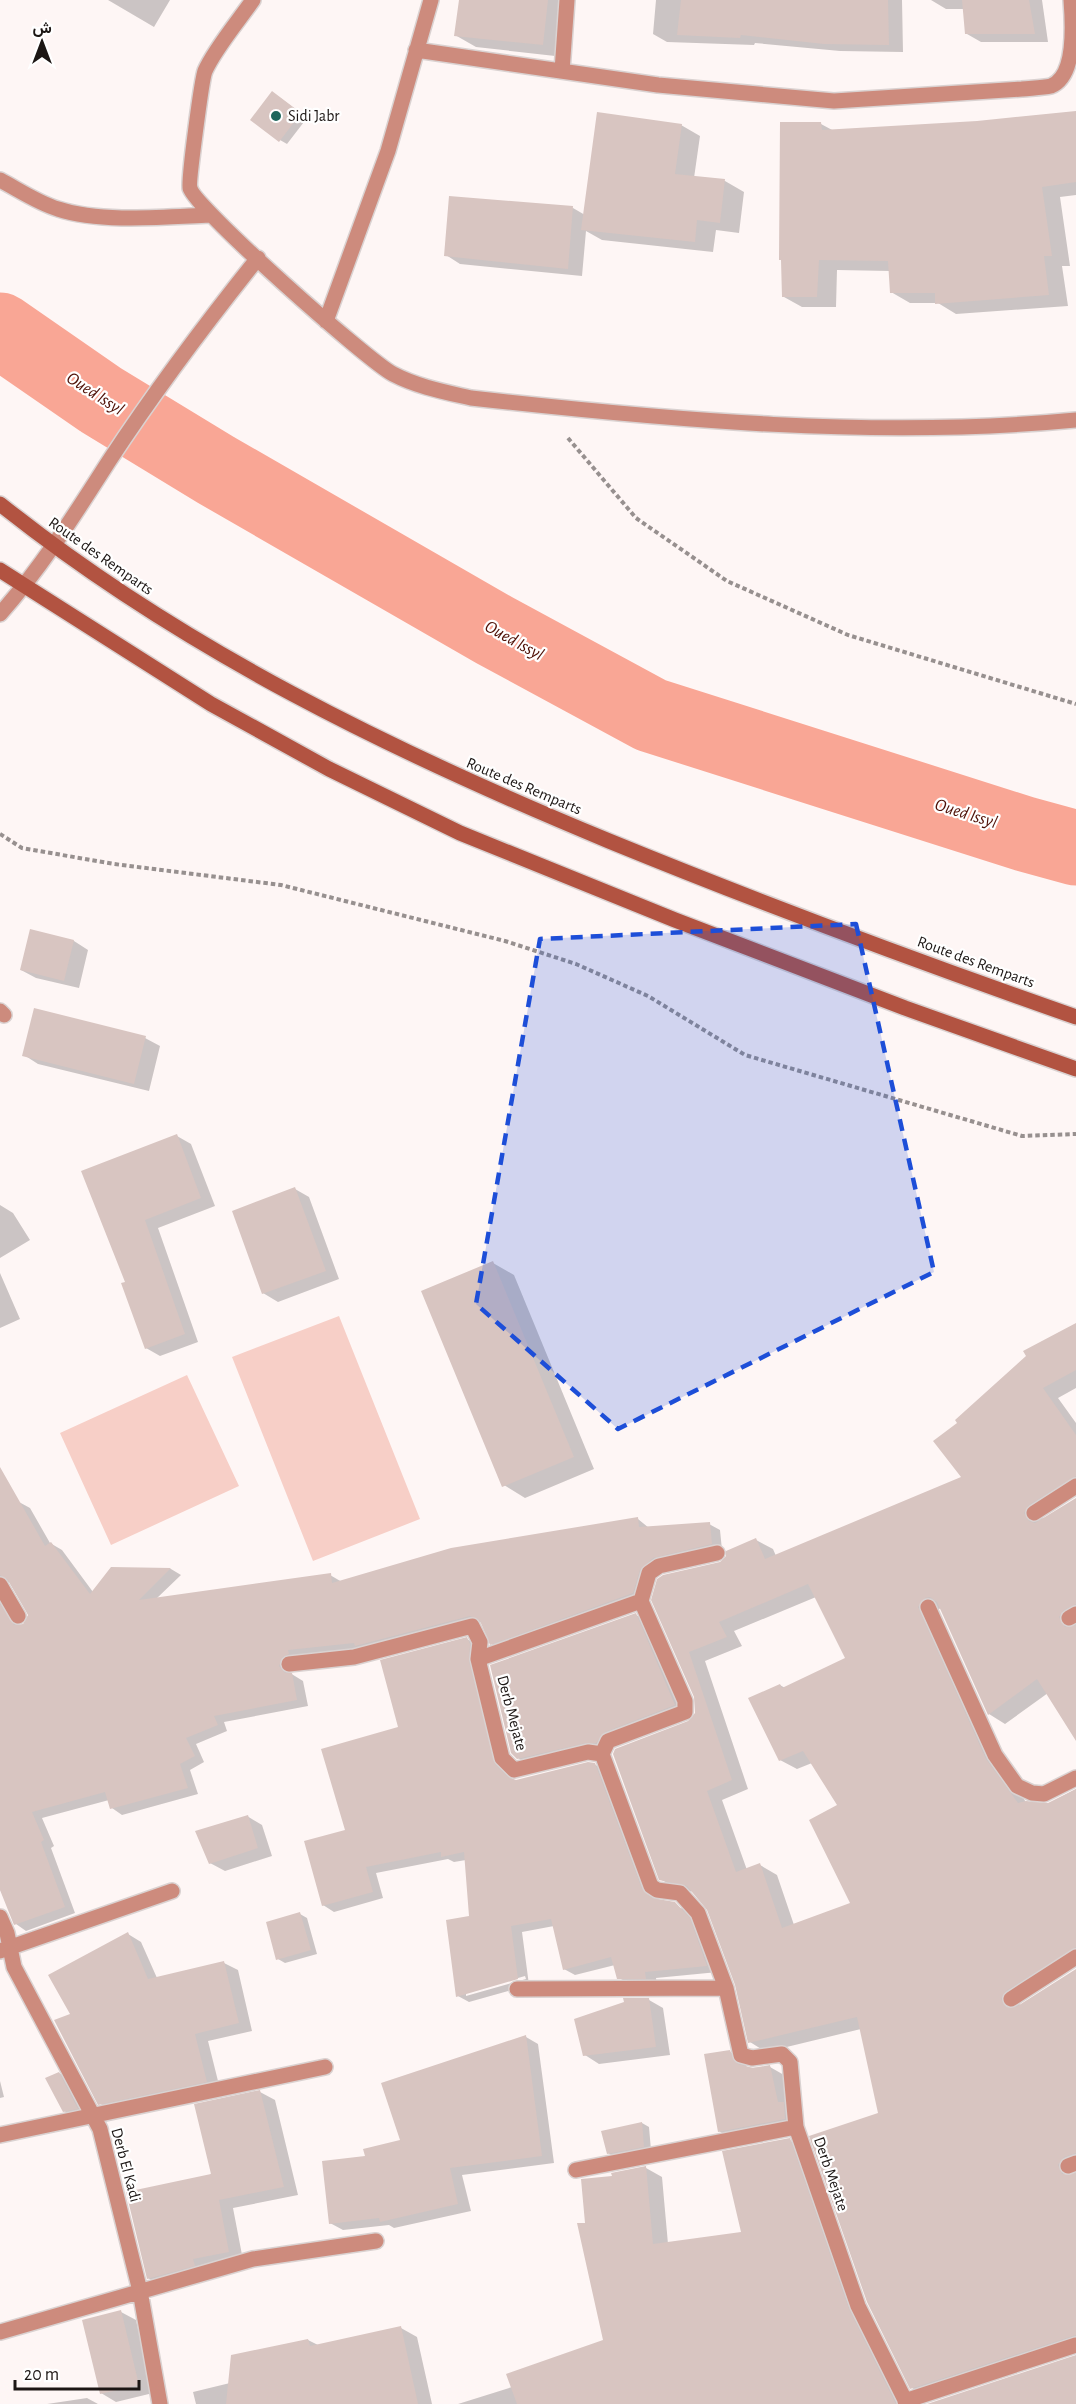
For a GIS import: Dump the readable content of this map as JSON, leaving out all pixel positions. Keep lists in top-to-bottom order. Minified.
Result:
{"streets":{"main road":["Route des Remparts"],"street":["Derb Mejate","Derb El Kadi"]},"water":["Oued Issyl"],"places":["Sidi Jabr"],"scale_bar":"20 m","north":"top"}
